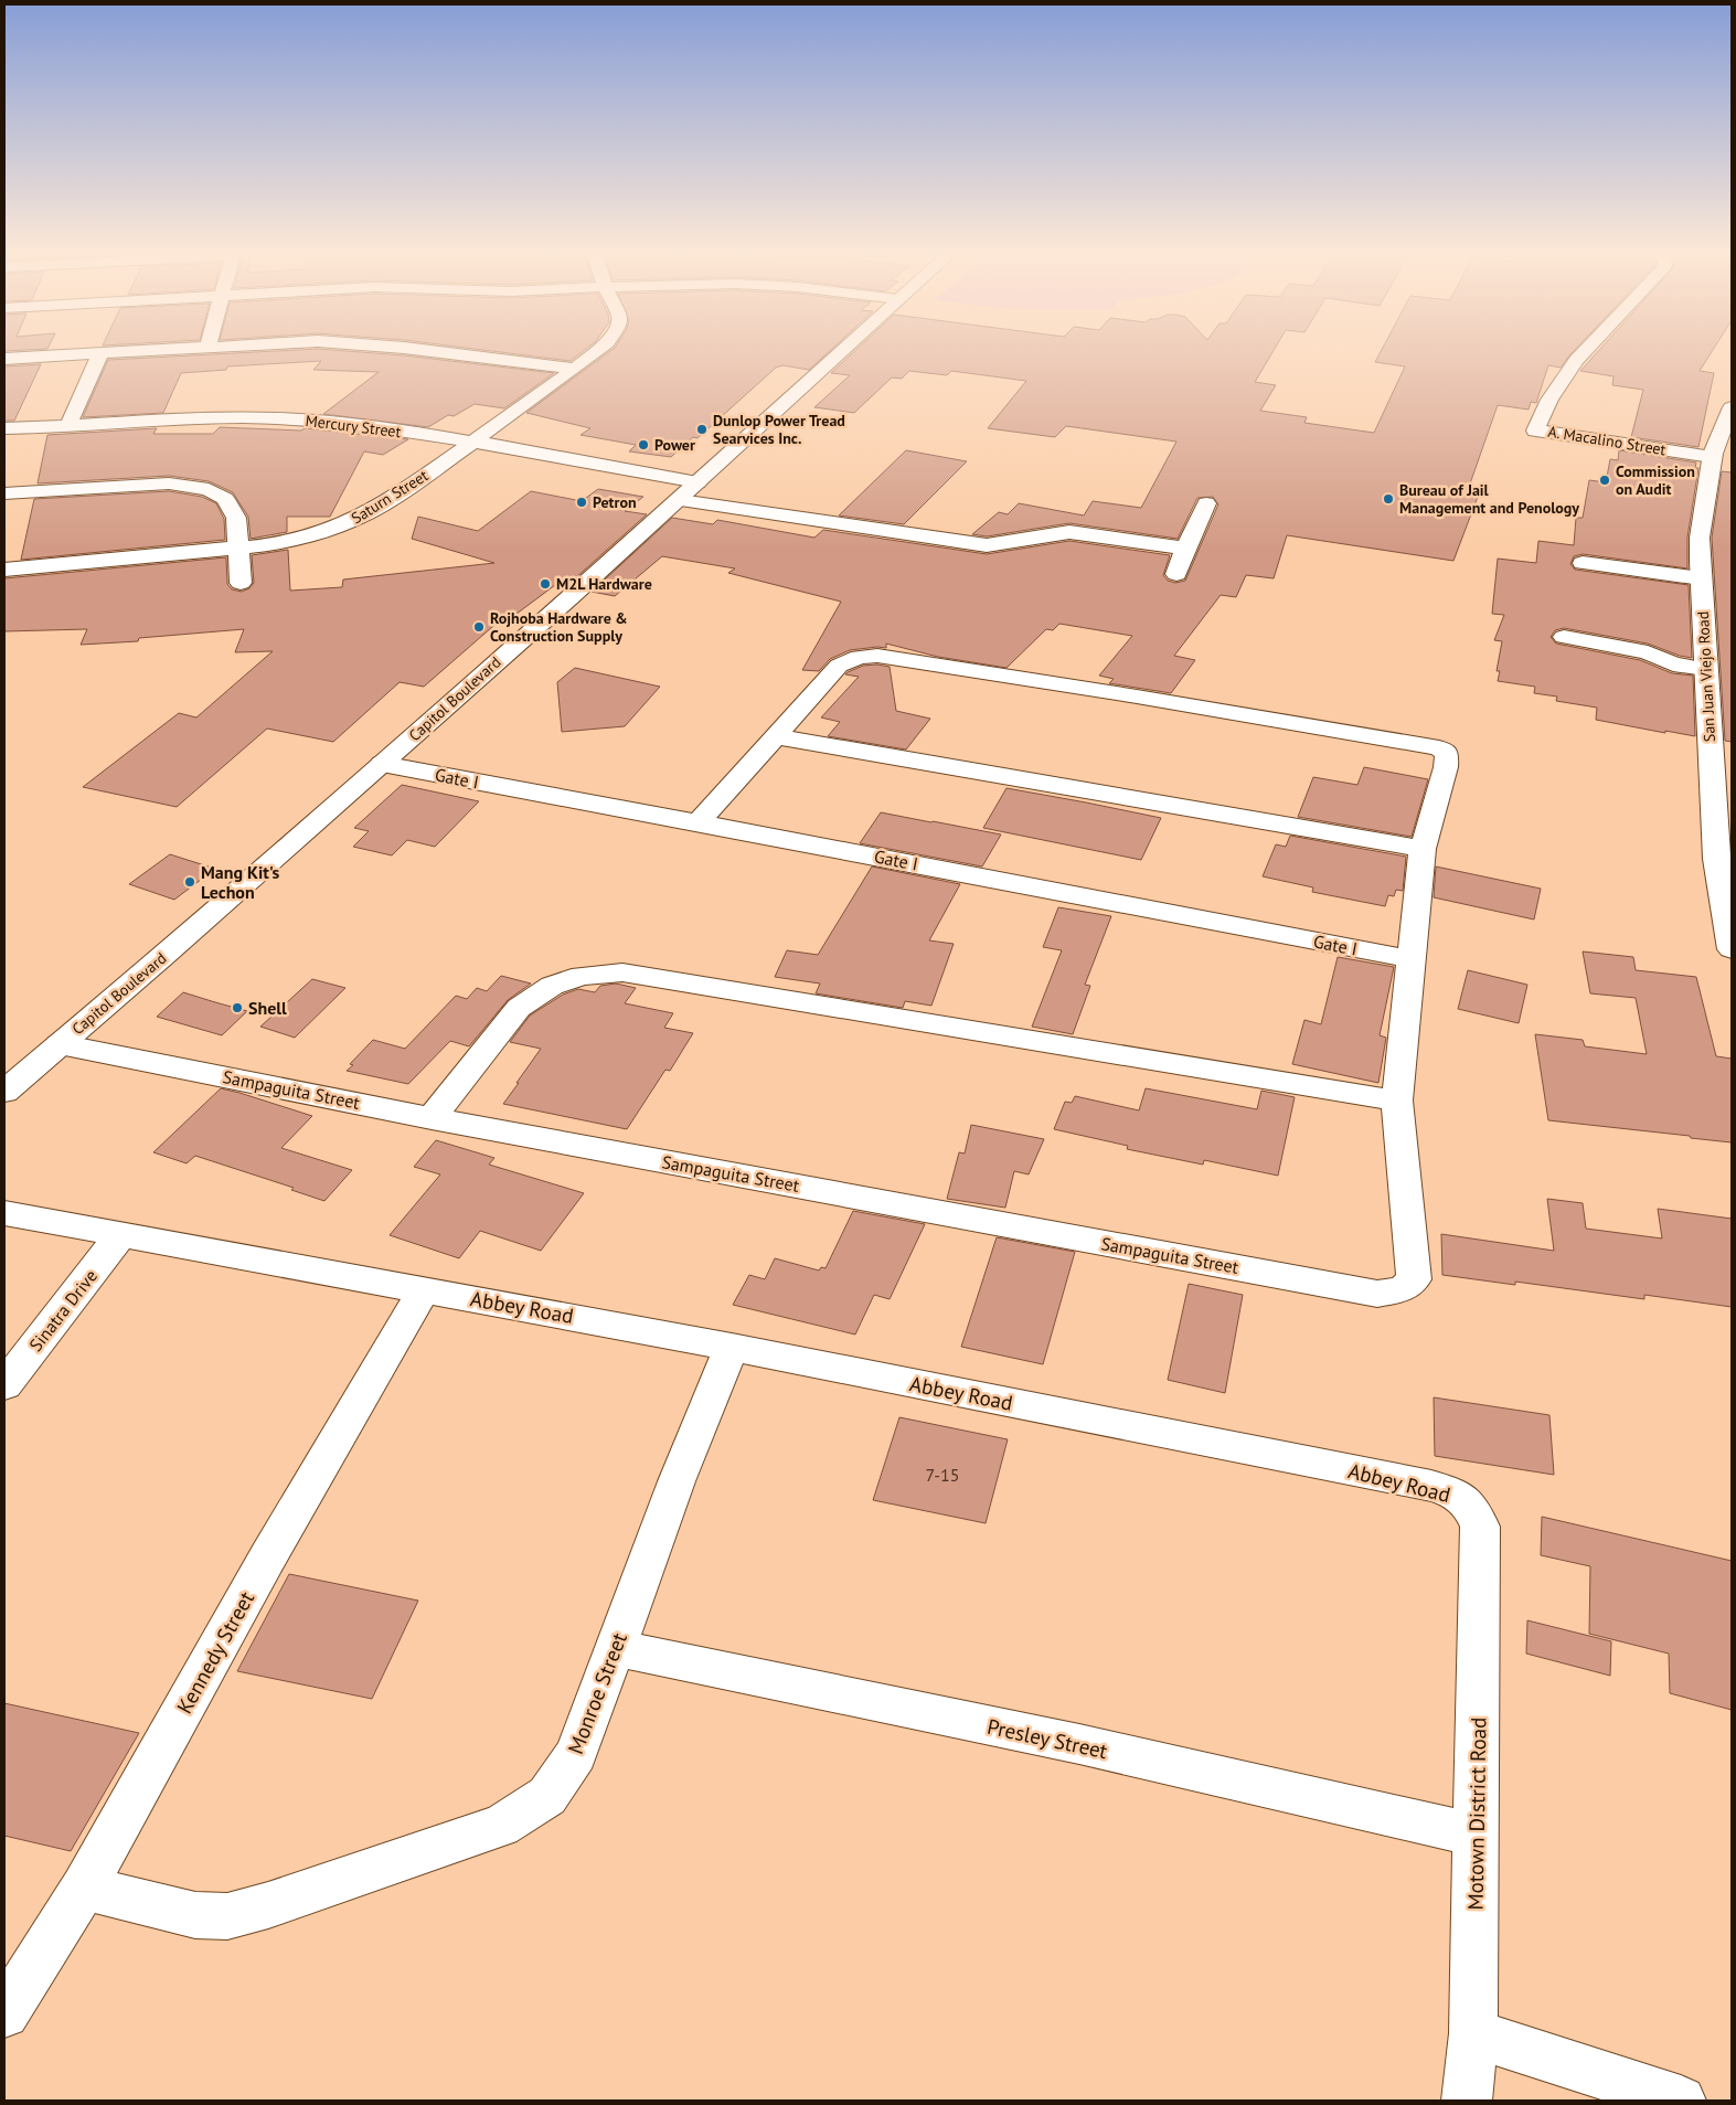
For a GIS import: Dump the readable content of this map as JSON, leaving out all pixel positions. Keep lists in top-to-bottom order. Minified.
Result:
{"streets":{"street":["Mercury Street","A. Macalino Street","Saturn Street","San Juan Viejo Road","Capitol Boulevard","Gate I","Sampaguita Street","Abbey Road","Sinatra Drive","Kennedy Street","Monroe Street","Presley Street","Motown District Road"]},"crossings":[["Mercury Street","Saturn Street"],["Mercury Street","Capitol Boulevard"],["A. Macalino Street","San Juan Viejo Road"],["Capitol Boulevard","Gate I"],["Capitol Boulevard","Sampaguita Street"],["Abbey Road","Sinatra Drive"],["Abbey Road","Kennedy Street"],["Abbey Road","Monroe Street"],["Abbey Road","Motown District Road"],["Kennedy Street","Monroe Street"],["Monroe Street","Presley Street"],["Presley Street","Motown District Road"]],"places":["Dunlop Power Tread Searvices Inc.","Power","Commission on Audit","Bureau of Jail Management and Penology","Petron","M2L Hardware","Rojhoba Hardware & Construction Supply","Mang Kit's Lechon","Shell"],"house_numbers":["7-15"]}
